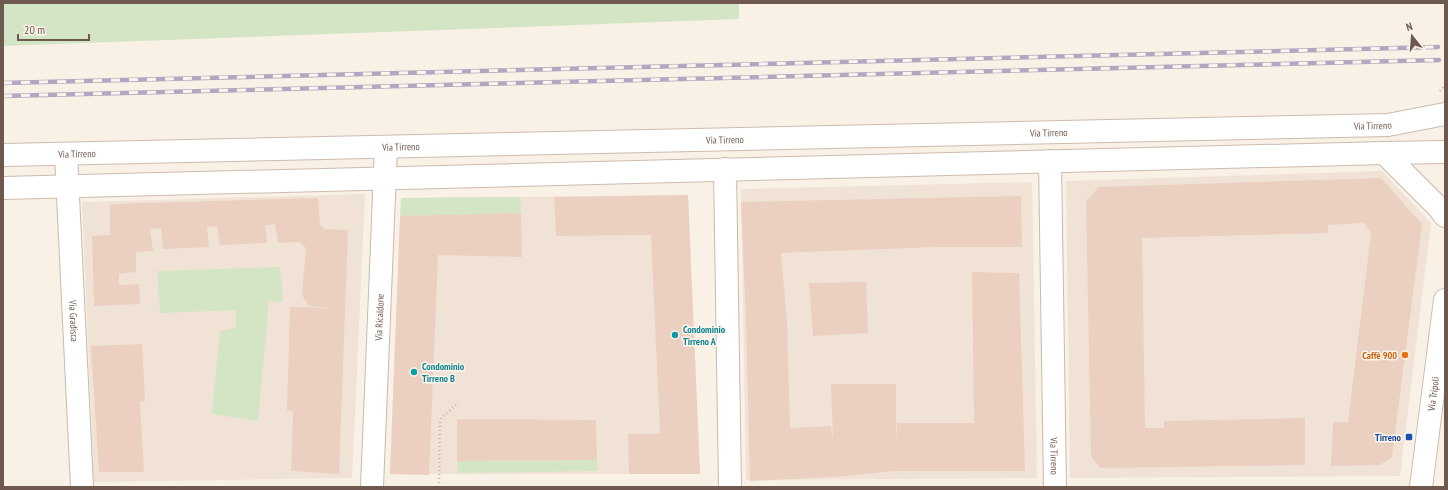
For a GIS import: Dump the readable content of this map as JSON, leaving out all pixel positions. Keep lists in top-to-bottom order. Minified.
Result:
{"streets":{"street":["Via Tirreno","Via Ricaldone","Via Gradisca","Via Tripoli"]},"crossings":[["Via Tirreno","Via Ricaldone"],["Via Tirreno","Via Gradisca"]],"places":{"other":["Condominio Tirreno A","Caffè 900","Condominio Tirreno B"],"transit":["Tirreno"]},"scale_bar":"20 m","north":"top"}
